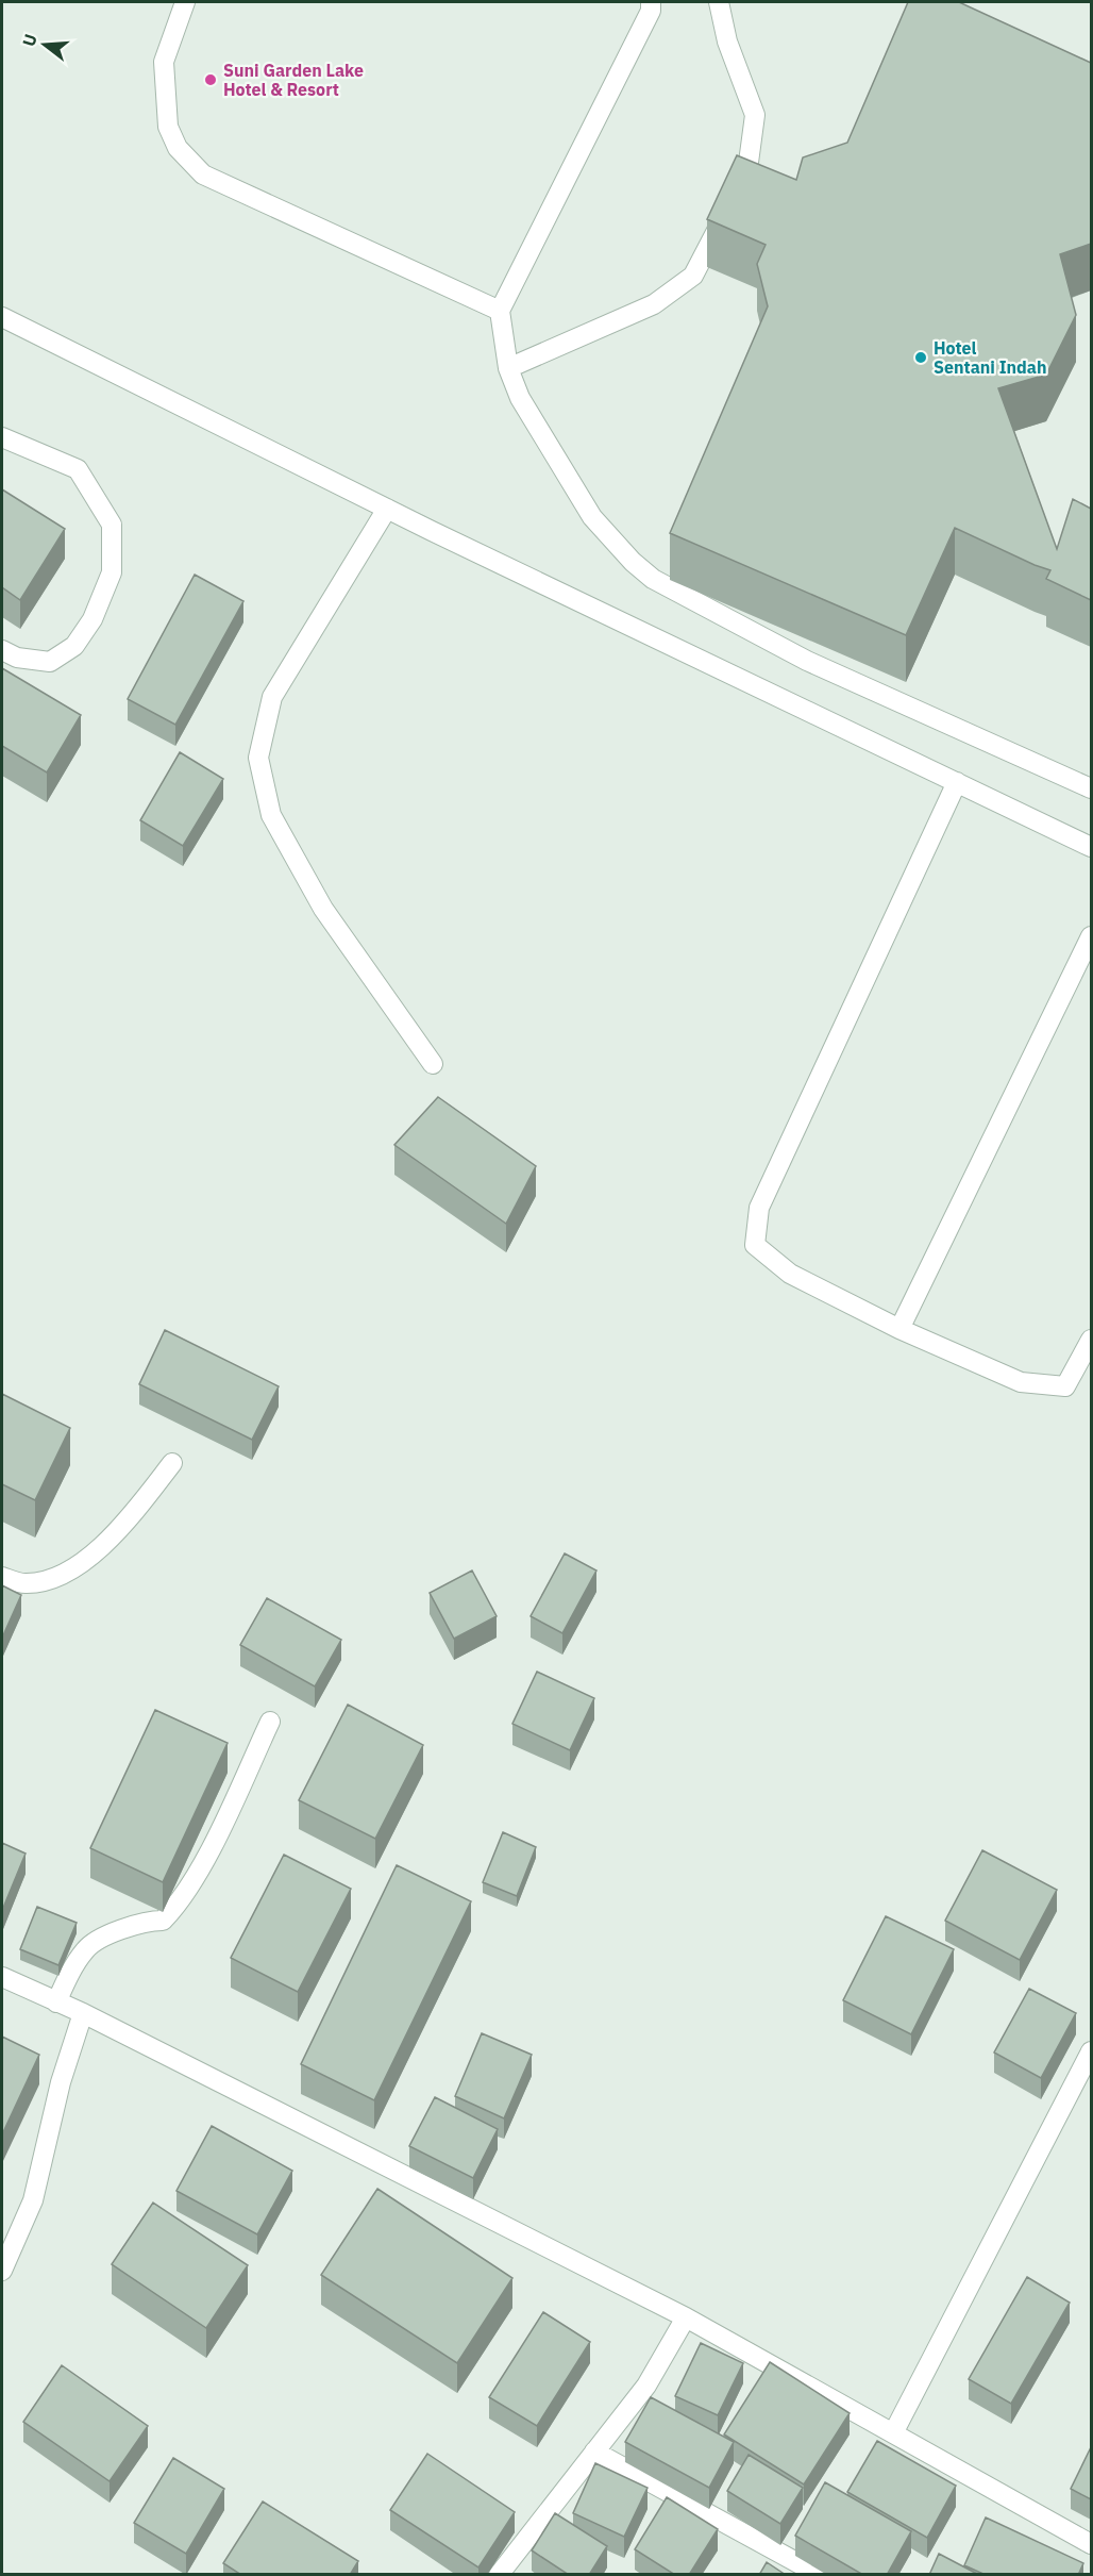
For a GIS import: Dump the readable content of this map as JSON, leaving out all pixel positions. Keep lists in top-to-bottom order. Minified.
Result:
{"places":["Suni Garden Lake Hotel & Resort","Hotel Sentani Indah"],"north":"left"}
